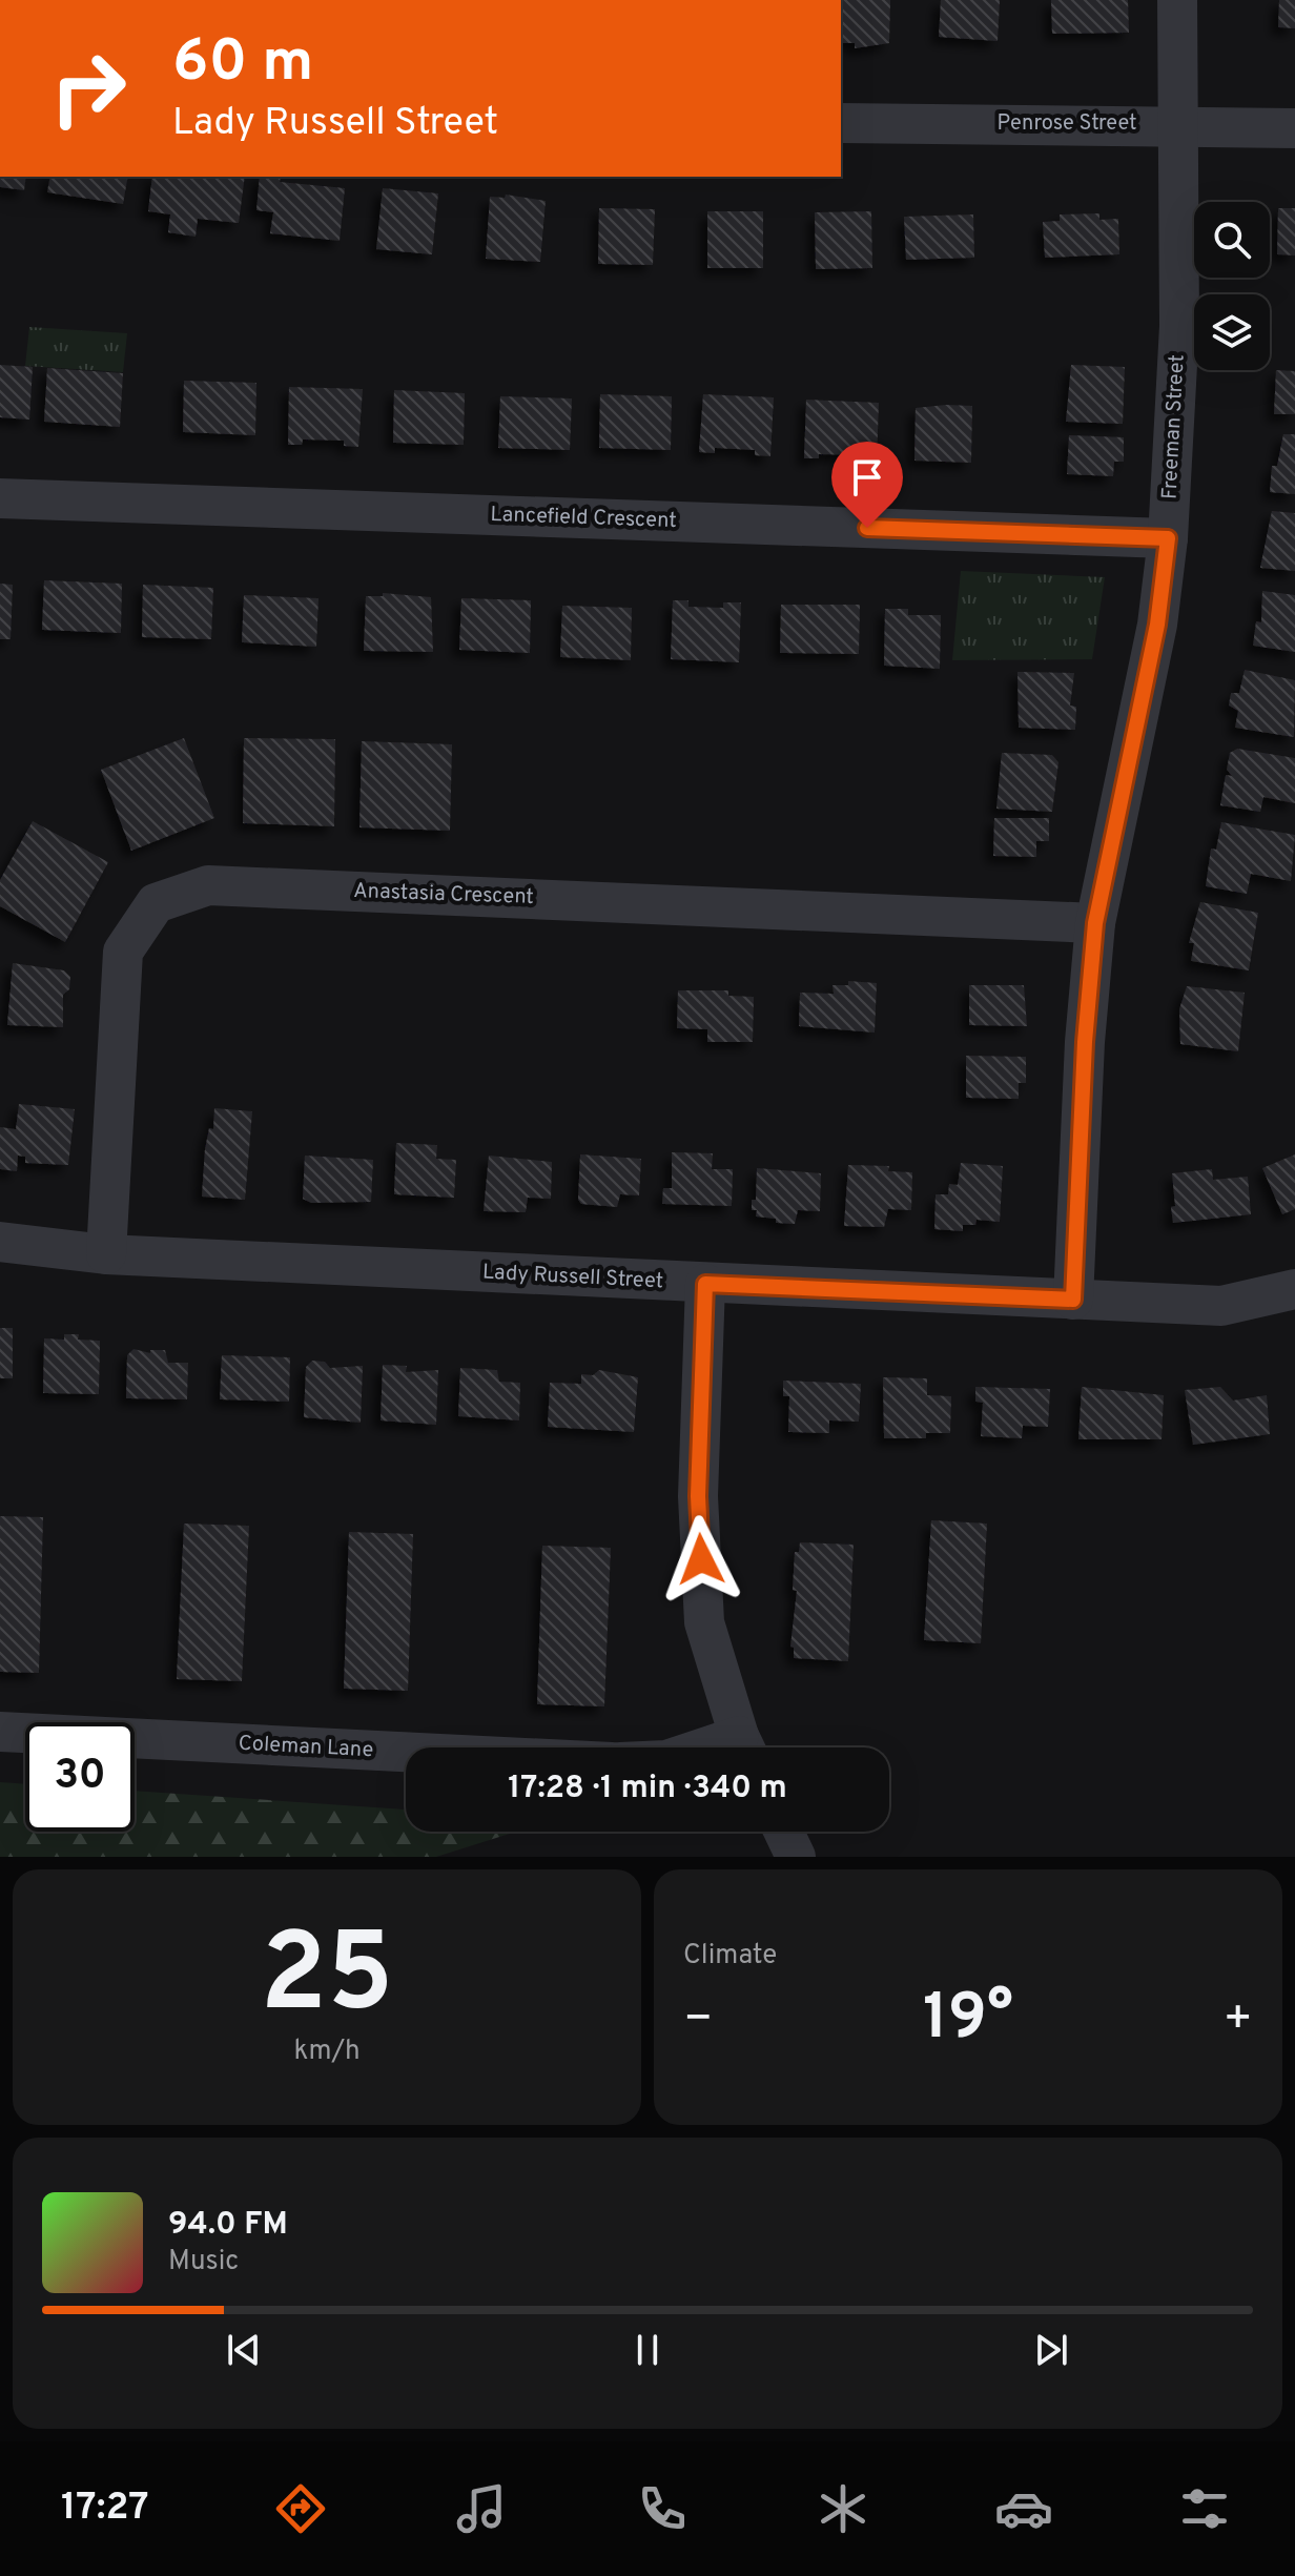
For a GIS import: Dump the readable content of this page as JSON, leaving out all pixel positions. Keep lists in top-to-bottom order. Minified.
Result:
{"streets":{"street":["Penrose Street","Freeman Street","Lancefield Crescent","Anastasia Crescent","Lady Russell Street","Coleman Lane"]},"crossings":[["Penrose Street","Freeman Street"],["Freeman Street","Lancefield Crescent"],["Freeman Street","Anastasia Crescent"],["Freeman Street","Lady Russell Street"],["Anastasia Crescent","Lady Russell Street"]],"page":{"turn":["60 m","Lady Russell Street"],"limit":"30","trip":"17:28 · 1 min · 340 m","tile":[["25","km/h"],"Climate"],"heat":["−","19°","+"],"song":["94.0 FM","Music"],"tabs":"17:27"}}
